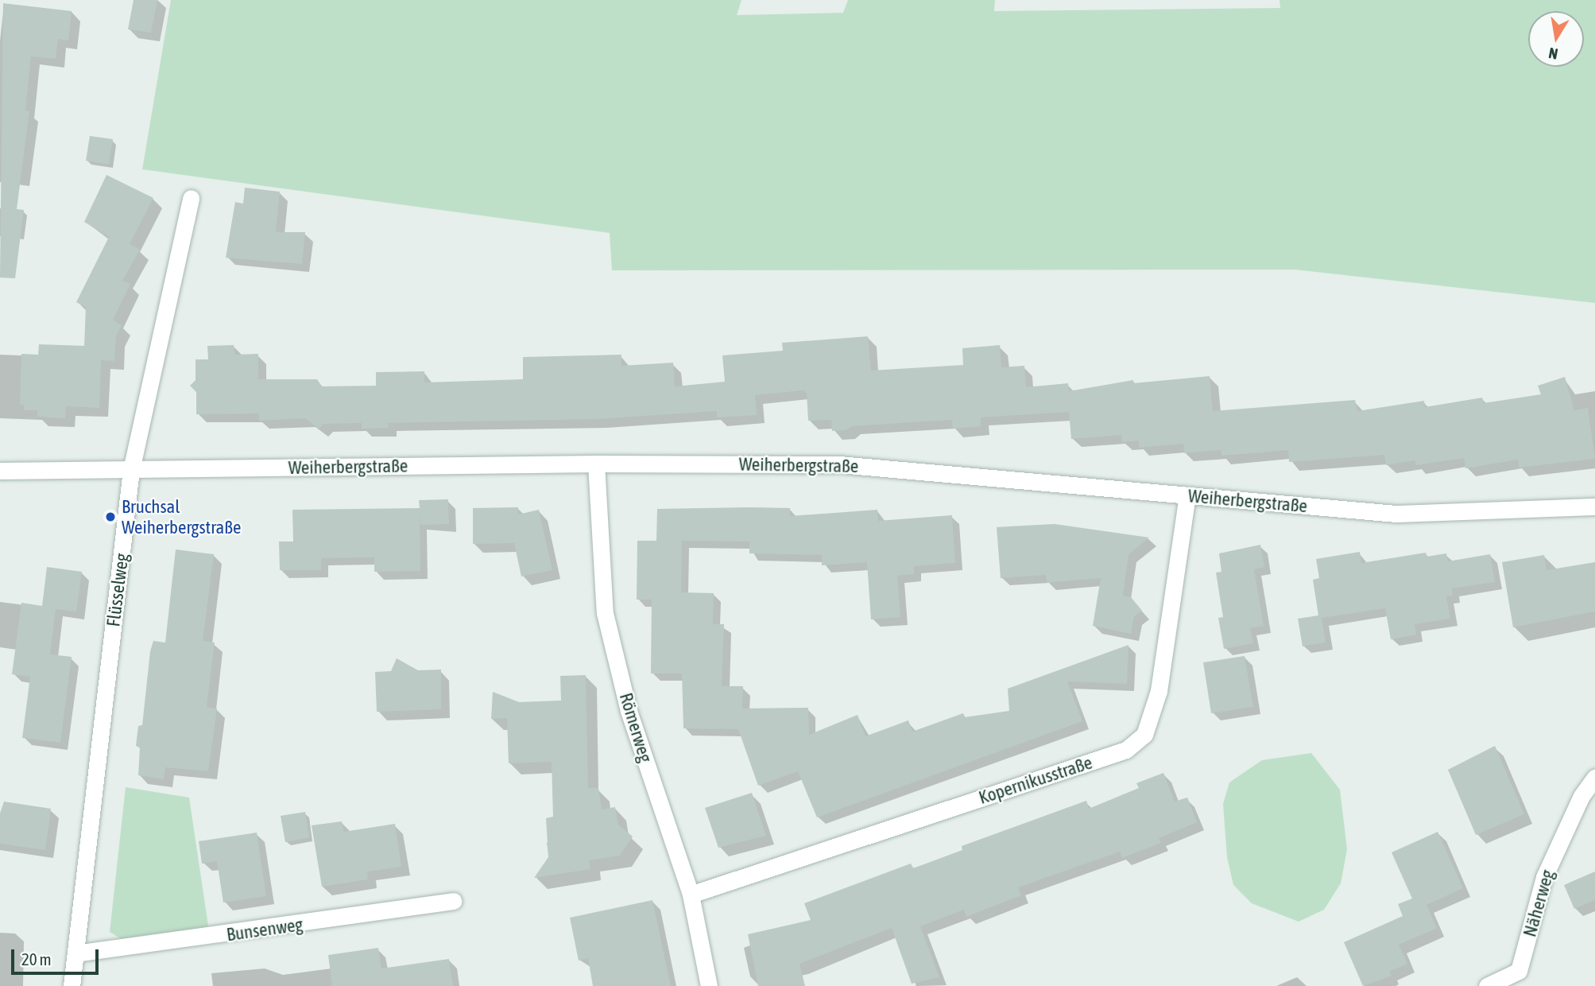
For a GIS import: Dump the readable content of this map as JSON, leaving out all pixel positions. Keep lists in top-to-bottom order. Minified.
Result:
{"streets":{"street":["Weiherbergstraße","Flüsselweg","Römerweg","Kopernikusstraße","Näherweg","Bunsenweg"]},"crossings":[["Weiherbergstraße","Flüsselweg"],["Weiherbergstraße","Römerweg"],["Weiherbergstraße","Kopernikusstraße"],["Flüsselweg","Bunsenweg"],["Römerweg","Kopernikusstraße"]],"places":["Bruchsal Weiherbergstraße"],"scale_bar":"20 m","north":"bottom"}
